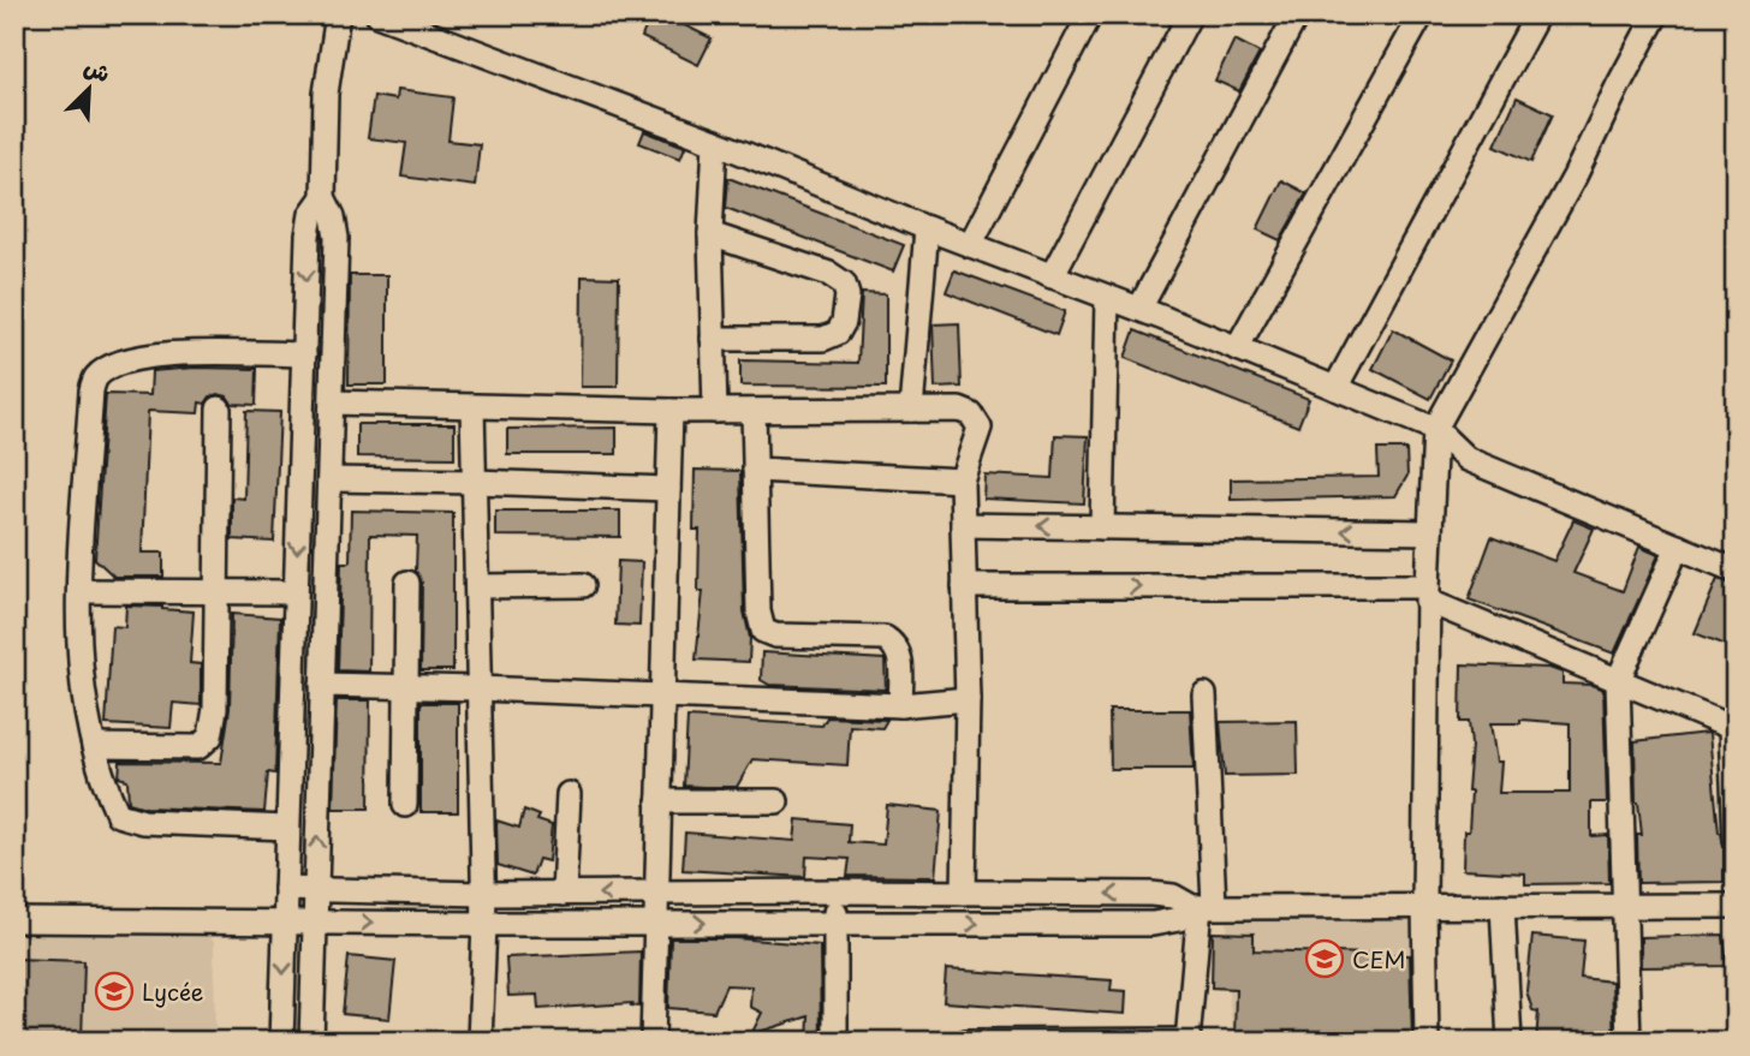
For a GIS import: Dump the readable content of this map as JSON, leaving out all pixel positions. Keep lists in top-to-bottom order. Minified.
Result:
{"places":{"school or university":["CEM","Lycée"]},"north":"top right"}
